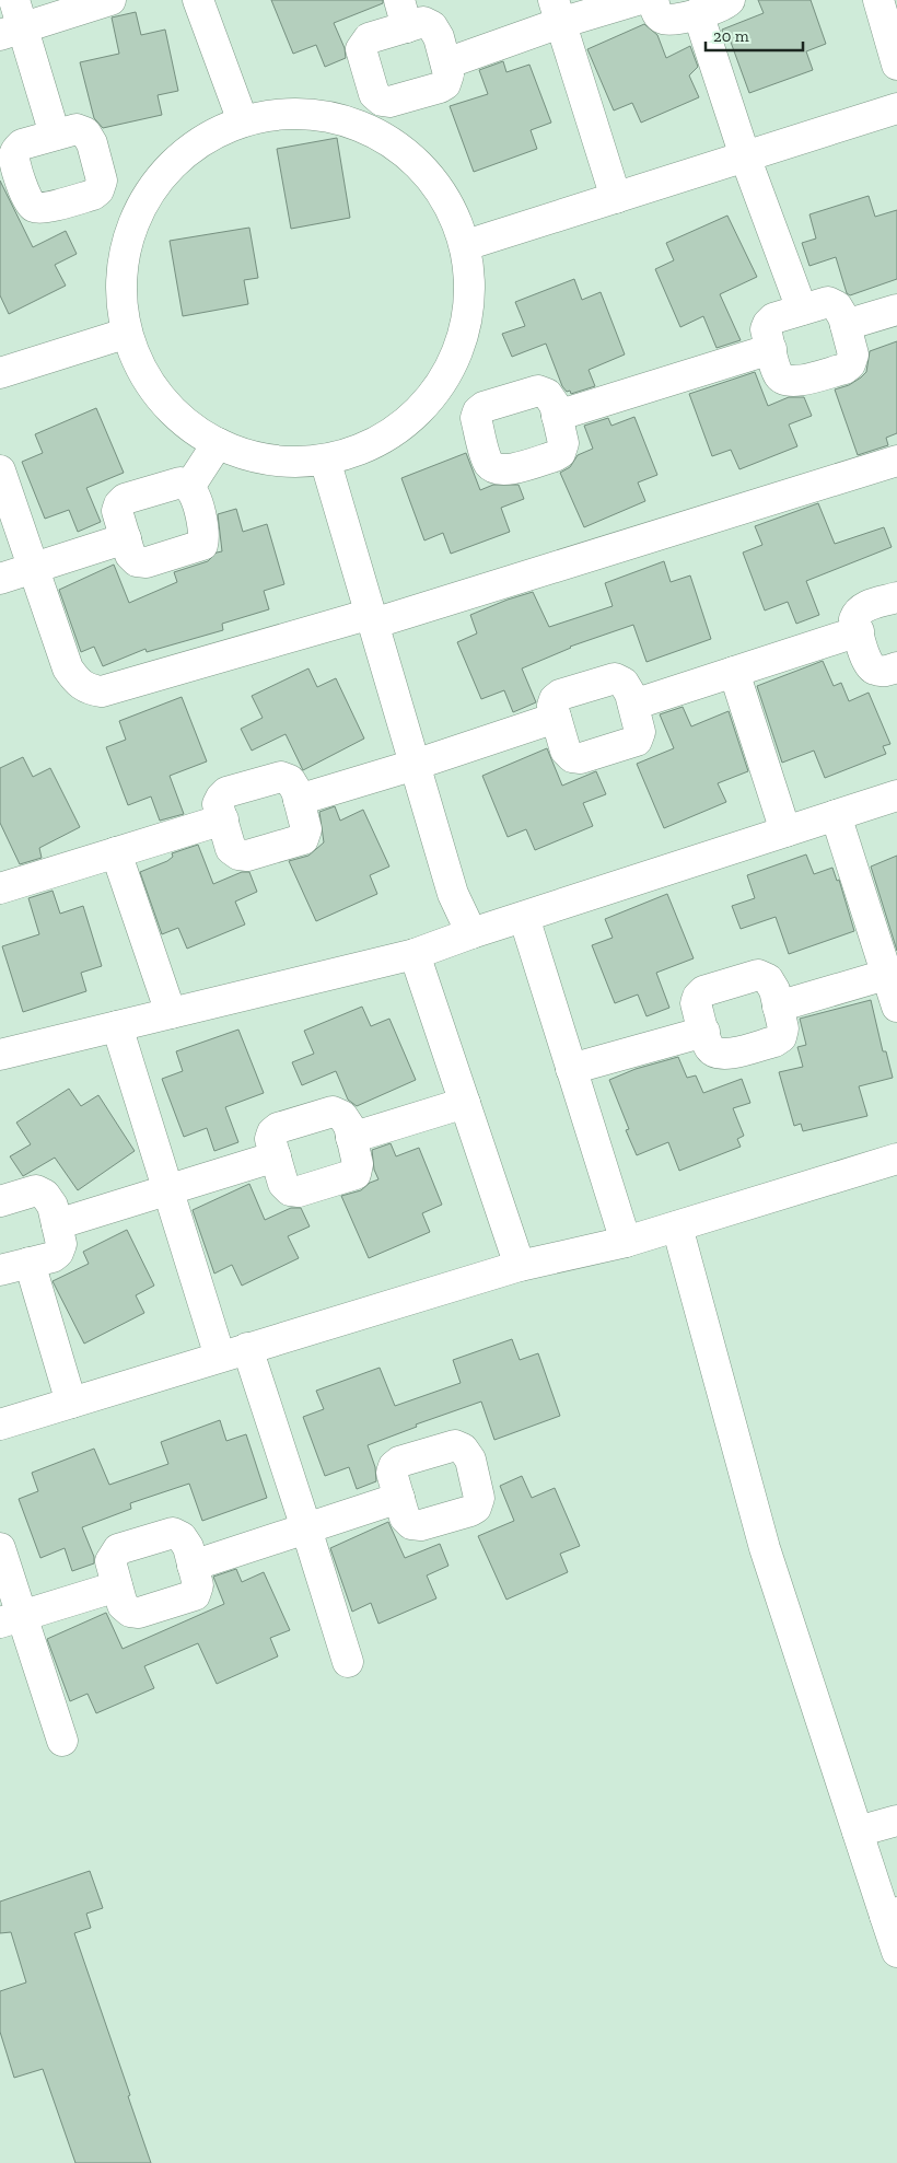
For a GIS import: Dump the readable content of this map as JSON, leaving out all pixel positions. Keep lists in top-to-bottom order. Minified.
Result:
{"scale_bar":"20 m"}
